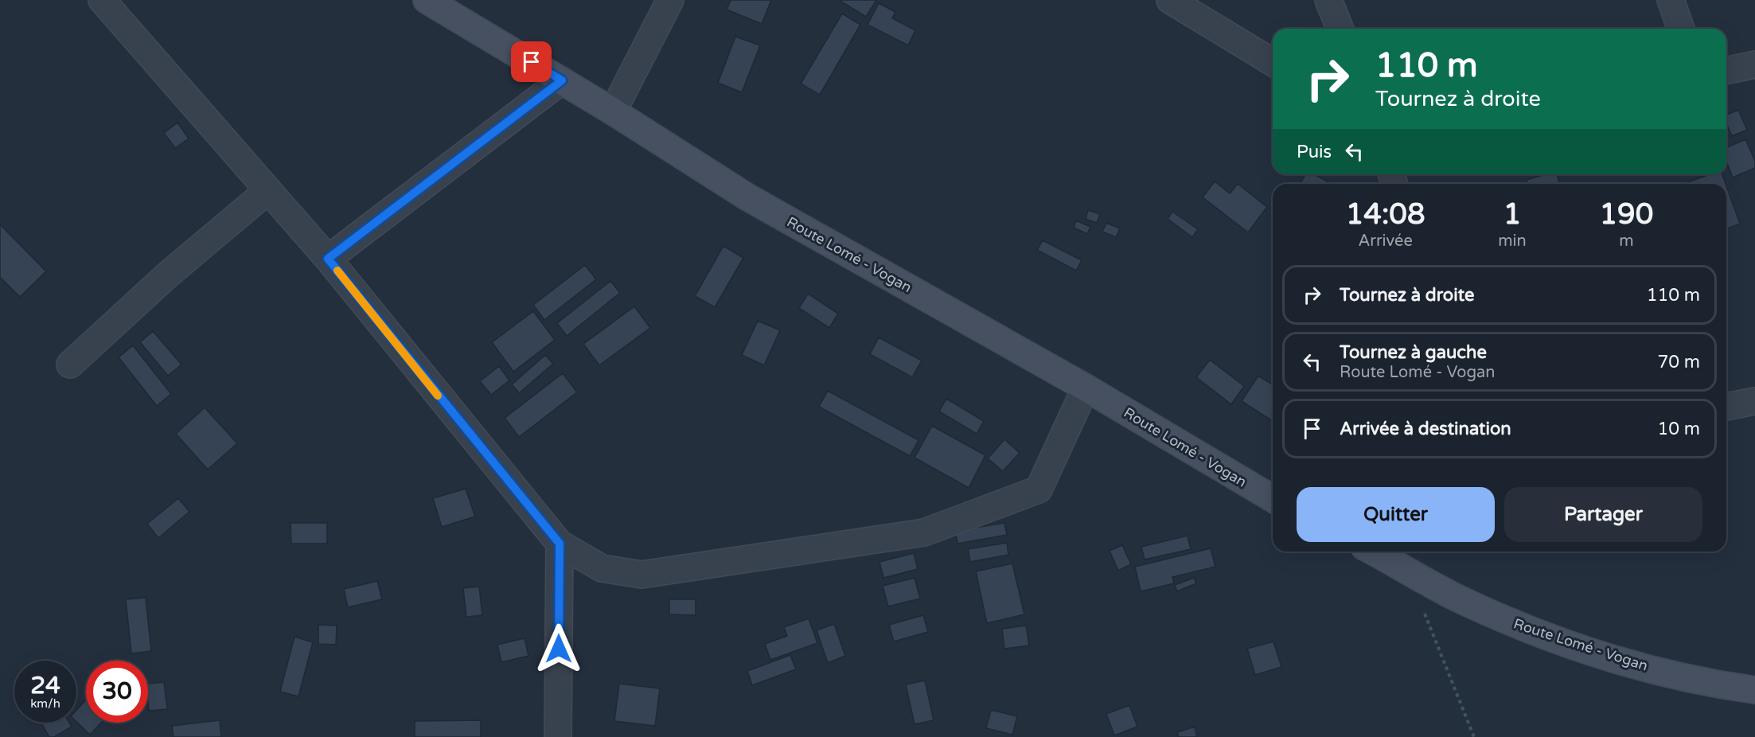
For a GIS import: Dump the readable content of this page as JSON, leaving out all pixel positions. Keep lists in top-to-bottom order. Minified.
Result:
{"streets":{"main road":["Route Lomé - Vogan"]},"page":{"turn":["110 m","Tournez à droite"],"then":"Puis","eta":["14:08","Arrivée","1","min","190","m"],"list":[{"name":"Tournez à droite","value":"110 m"},{"name":"Tournez à gauche","note":"Route Lomé - Vogan","value":"70 m"},{"name":"Arrivée à destination","value":"10 m"}],"buttons":["Quitter","Partager"],"speed":"24 km/h","limit":"30"}}
